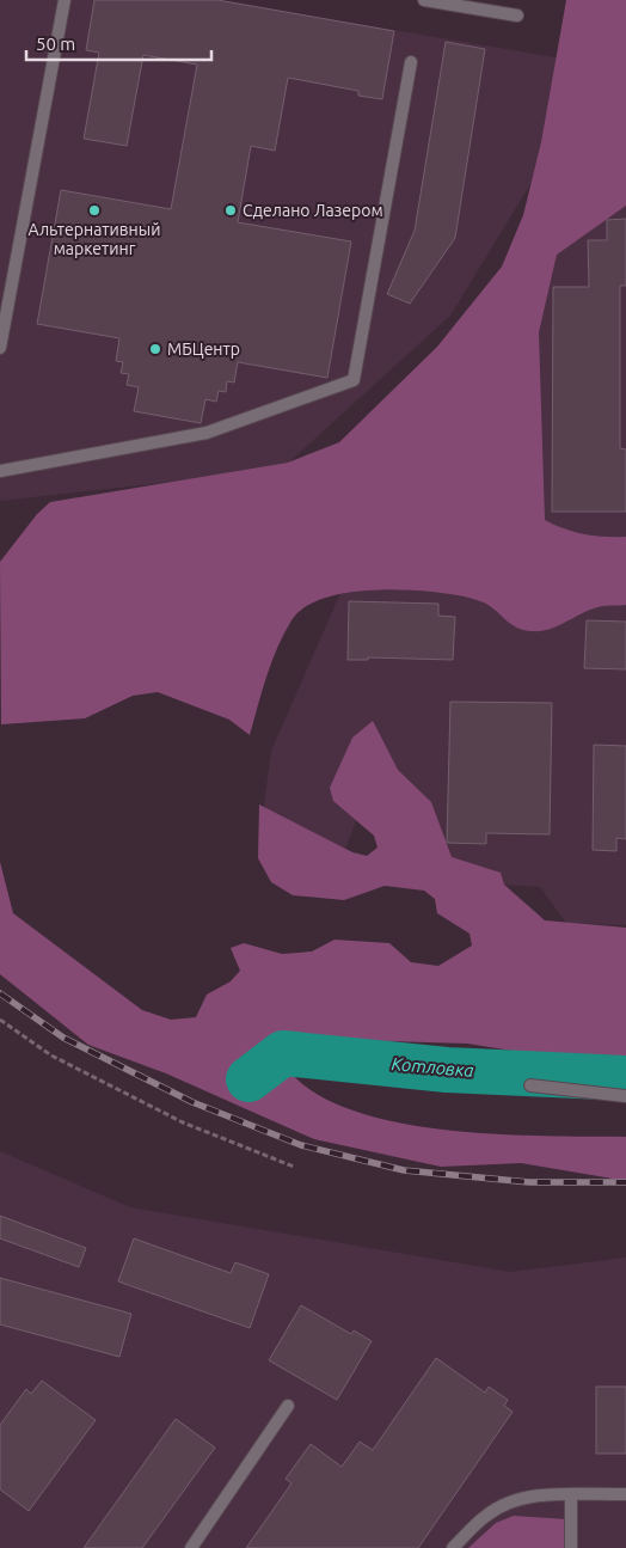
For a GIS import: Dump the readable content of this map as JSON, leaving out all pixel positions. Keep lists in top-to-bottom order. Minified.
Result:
{"water":["Котловка"],"places":["Альтернативный маркетинг","Сделано Лазером","МБЦентр"],"scale_bar":"50 m"}
